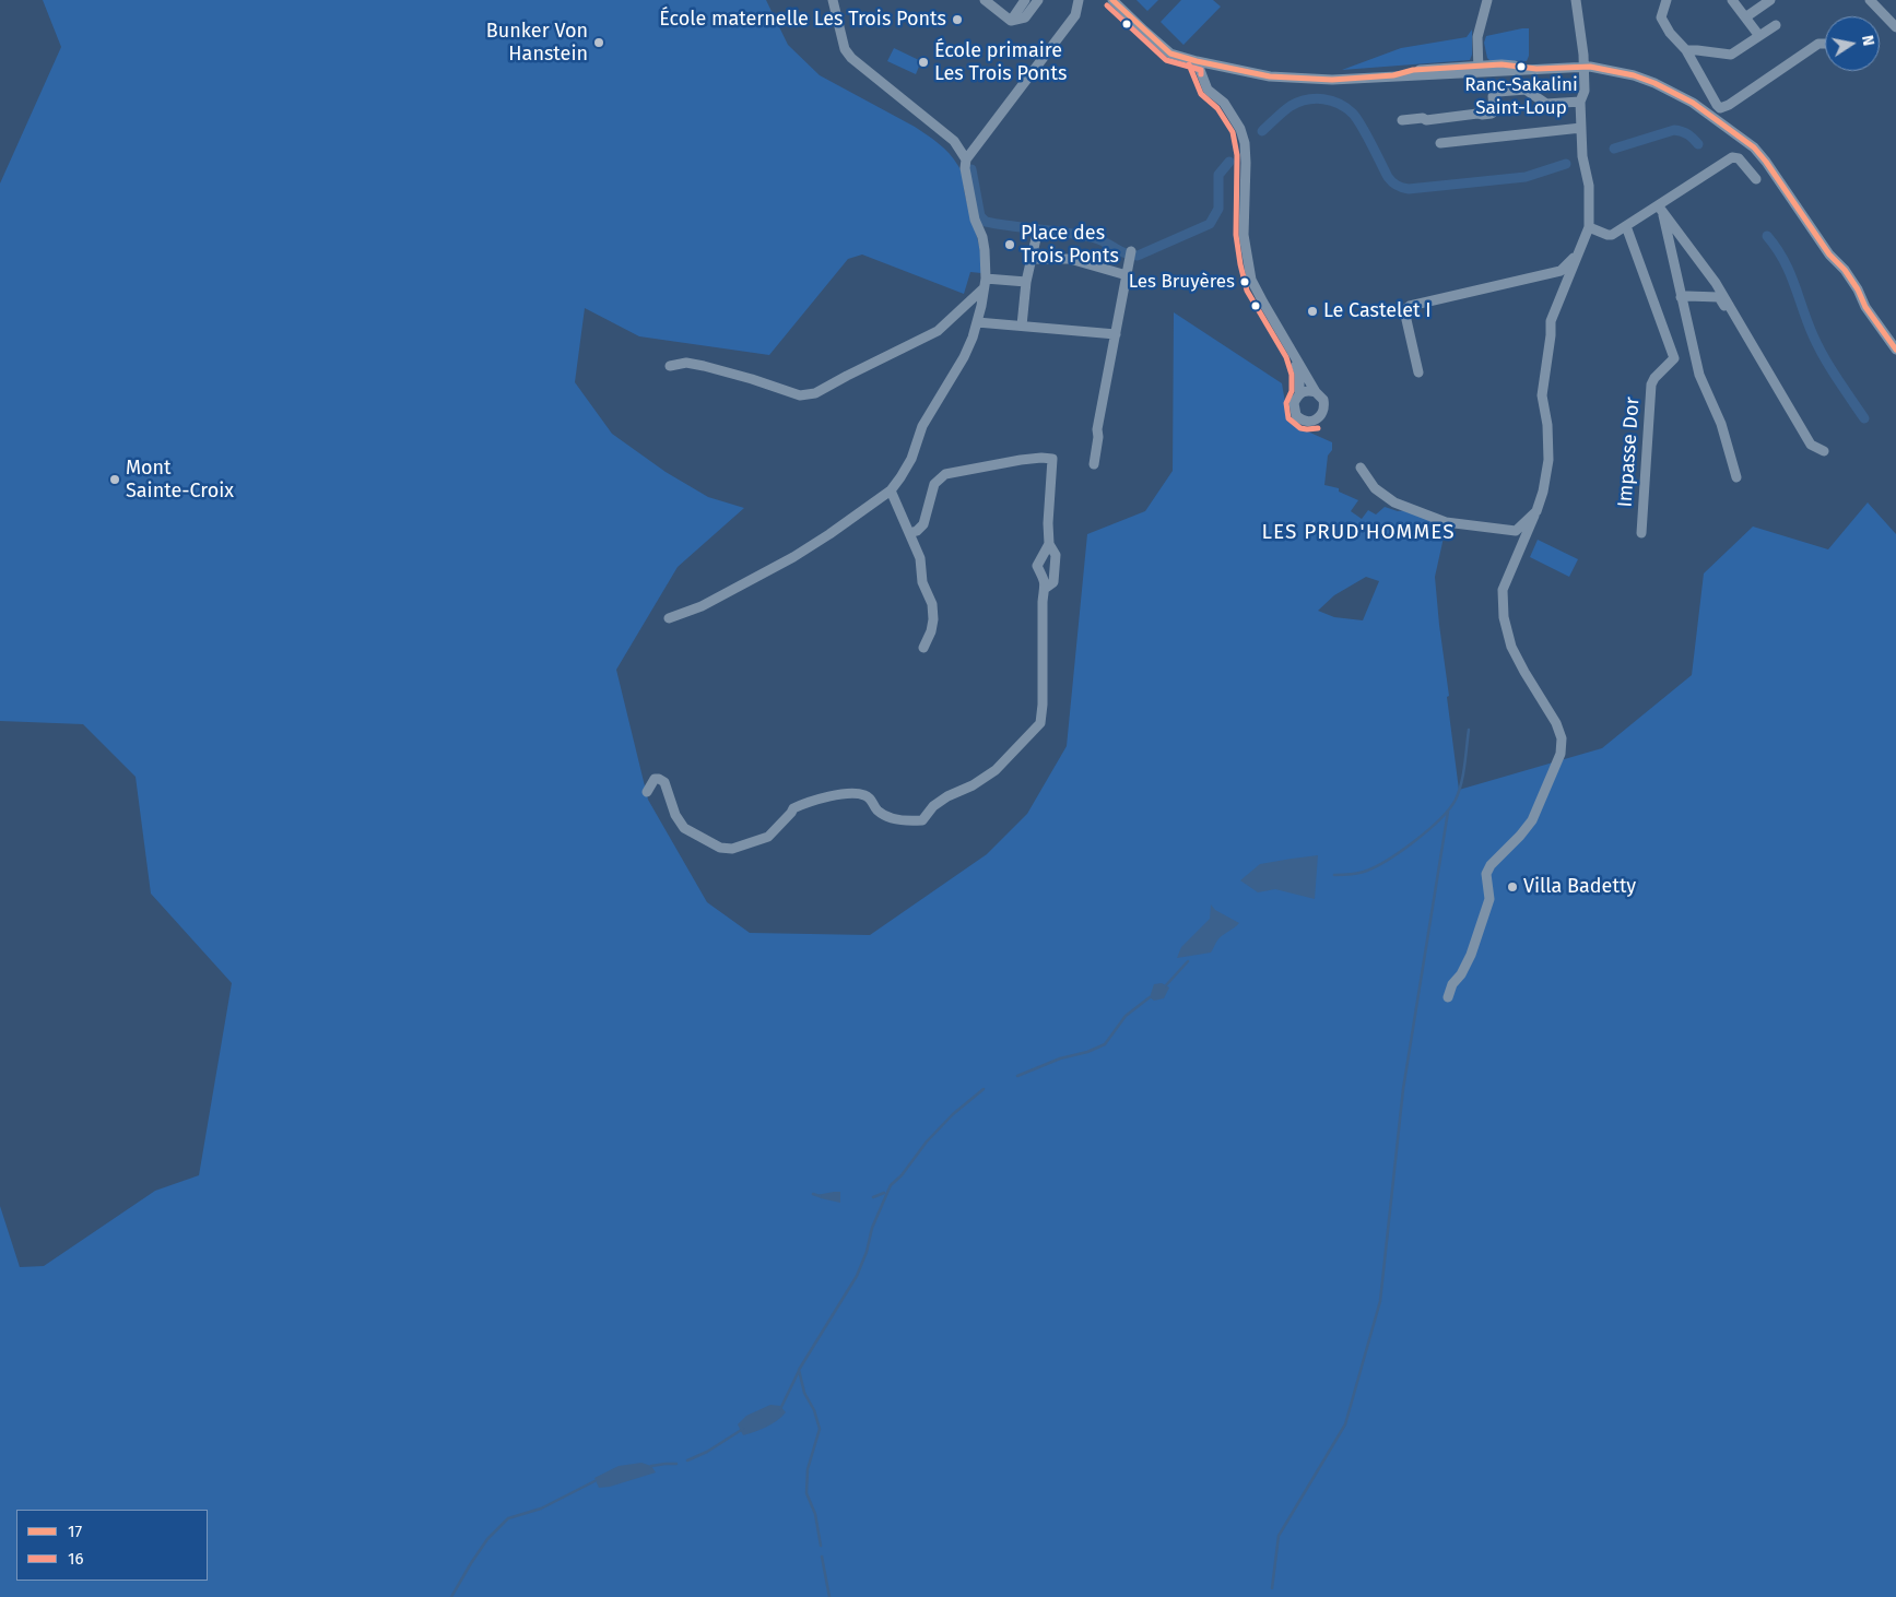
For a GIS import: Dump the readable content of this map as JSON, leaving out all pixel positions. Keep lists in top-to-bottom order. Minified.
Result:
{"streets":{"street":["Impasse Dor"]},"districts":["LES PRUD'HOMMES"],"places":["École maternelle Les Trois Ponts","Bunker Von Hanstein","École primaire Les Trois Ponts","Ranc-Sakalini Saint-Loup","Place des Trois Ponts","Les Bruyères","Le Castelet I","Mont Sainte-Croix","Villa Badetty"],"lines":["transit line 17","transit line 16"],"legend":["17","16"],"north":"right"}
